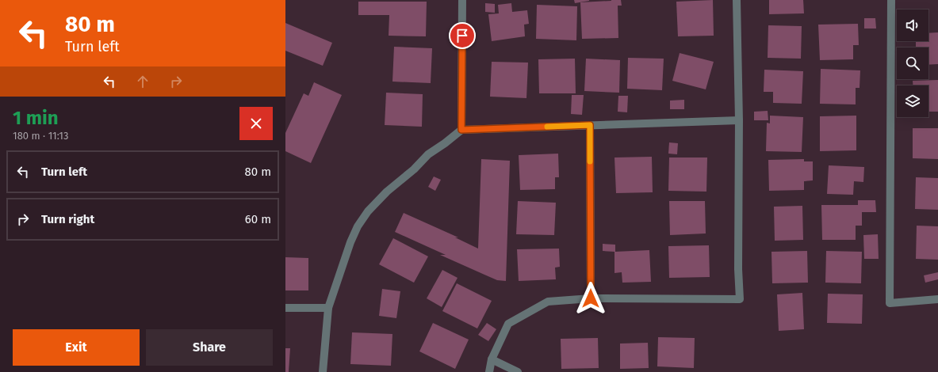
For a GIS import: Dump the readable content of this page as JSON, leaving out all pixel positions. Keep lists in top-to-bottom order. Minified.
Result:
{"page":{"turn":["80 m","Turn left"],"heading":["1 min","180 m · 11:13"],"list":[{"name":"Turn left","value":"80 m"},{"name":"Turn right","value":"60 m"}],"buttons":["Exit","Share"]}}
